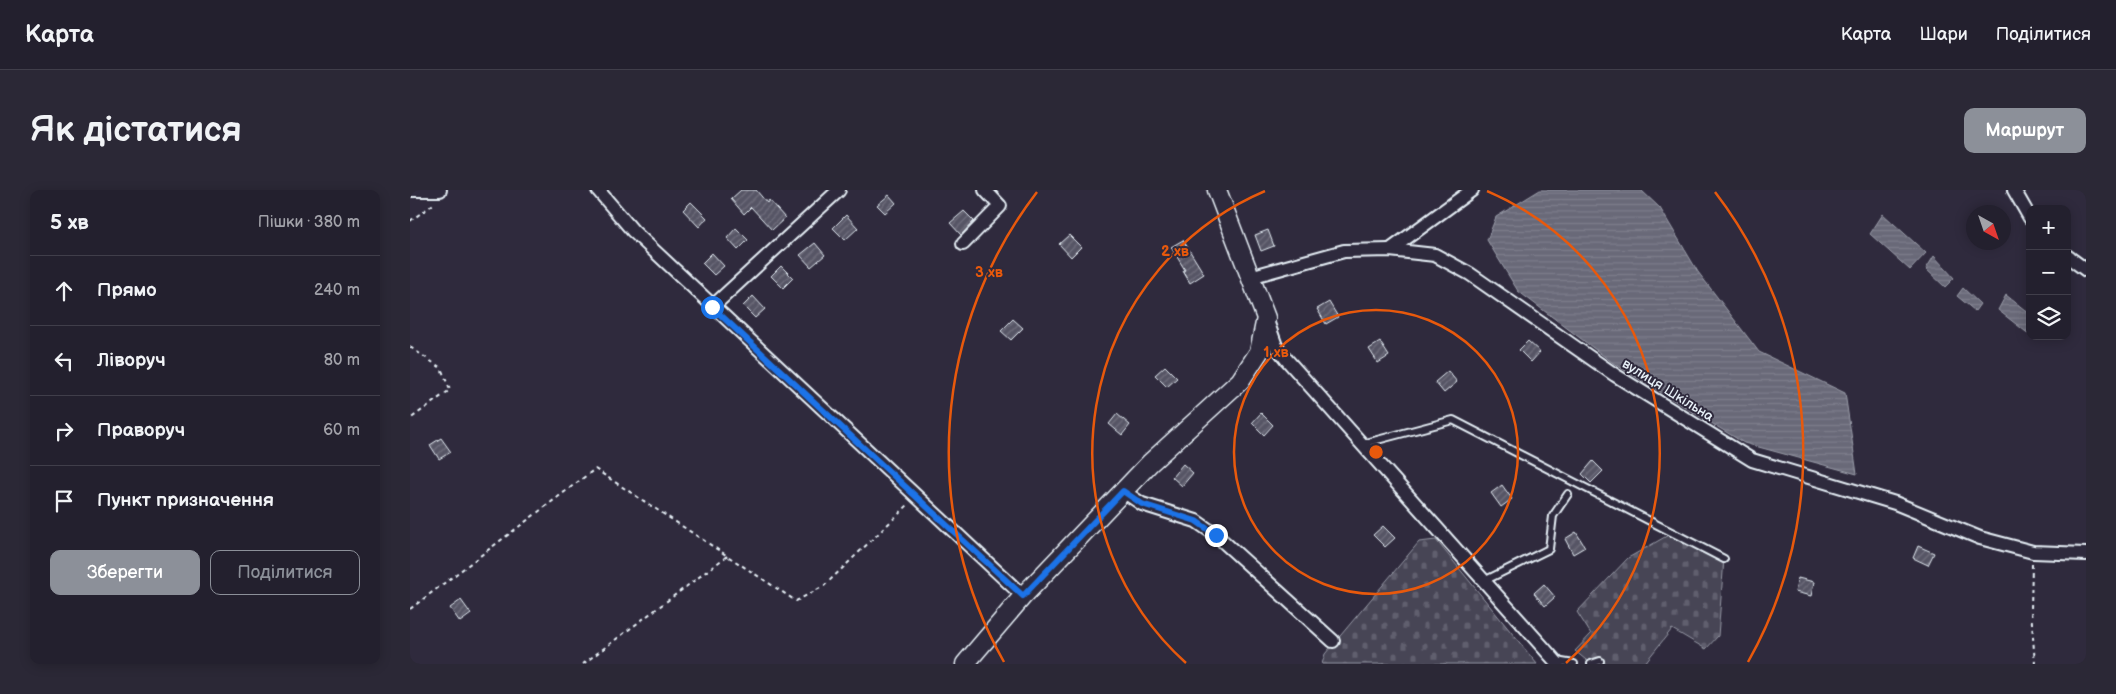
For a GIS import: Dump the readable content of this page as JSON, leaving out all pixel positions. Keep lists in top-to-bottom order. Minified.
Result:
{"streets":{"street":["вулиця Шкільна"]},"north":"bottom right","page":{"header":"Карта","nav":["Карта","Шари","Поділитися"],"buttons":["Маршрут",["Зберегти","Поділитися"]],"title":"Як дістатися","heading":["5 хв","Пішки · 380 m"],"map_buttons":["+","−"],"list":[["Прямо","240 m"],["Ліворуч","80 m"],["Праворуч","60 m"],"Пункт призначення"]},"rings":["2 хв","3 хв","1 хв"]}
